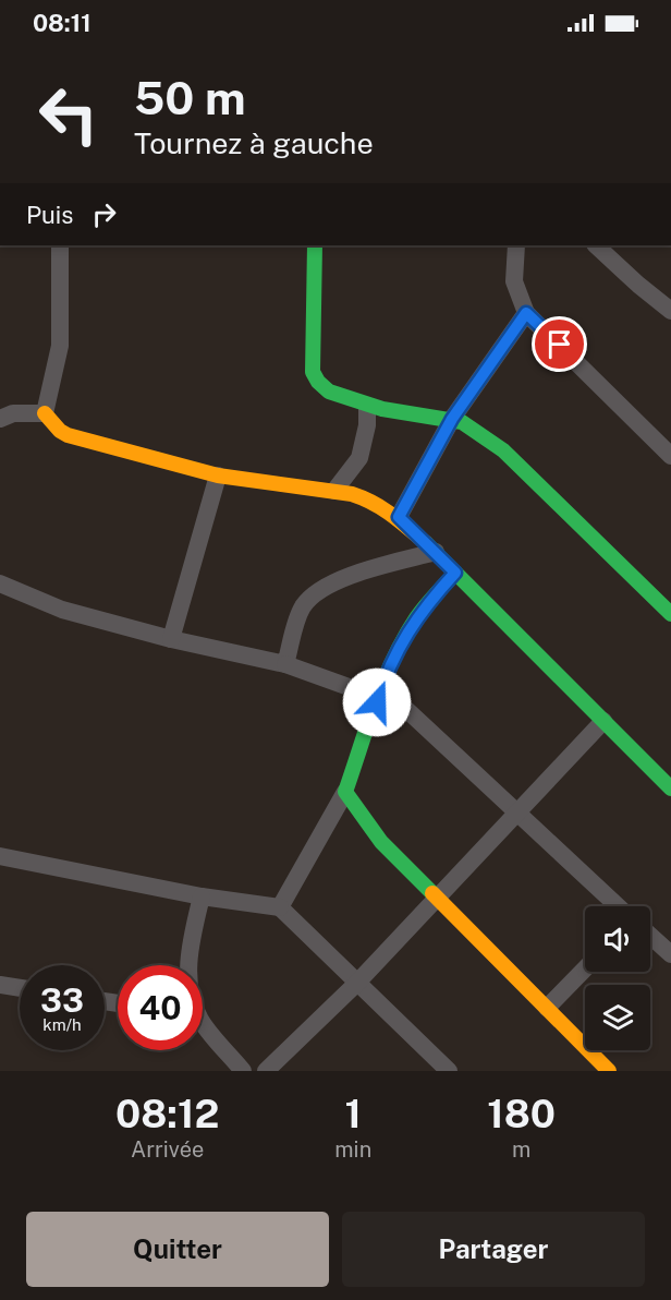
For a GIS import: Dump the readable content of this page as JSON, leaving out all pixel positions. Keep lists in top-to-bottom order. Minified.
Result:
{"page":{"status":"08:11","turn":["50 m","Tournez à gauche"],"then":"Puis","speed":"33 km/h","limit":"40","eta":["08:12","Arrivée","1","min","180","m"],"buttons":["Quitter","Partager"]}}
